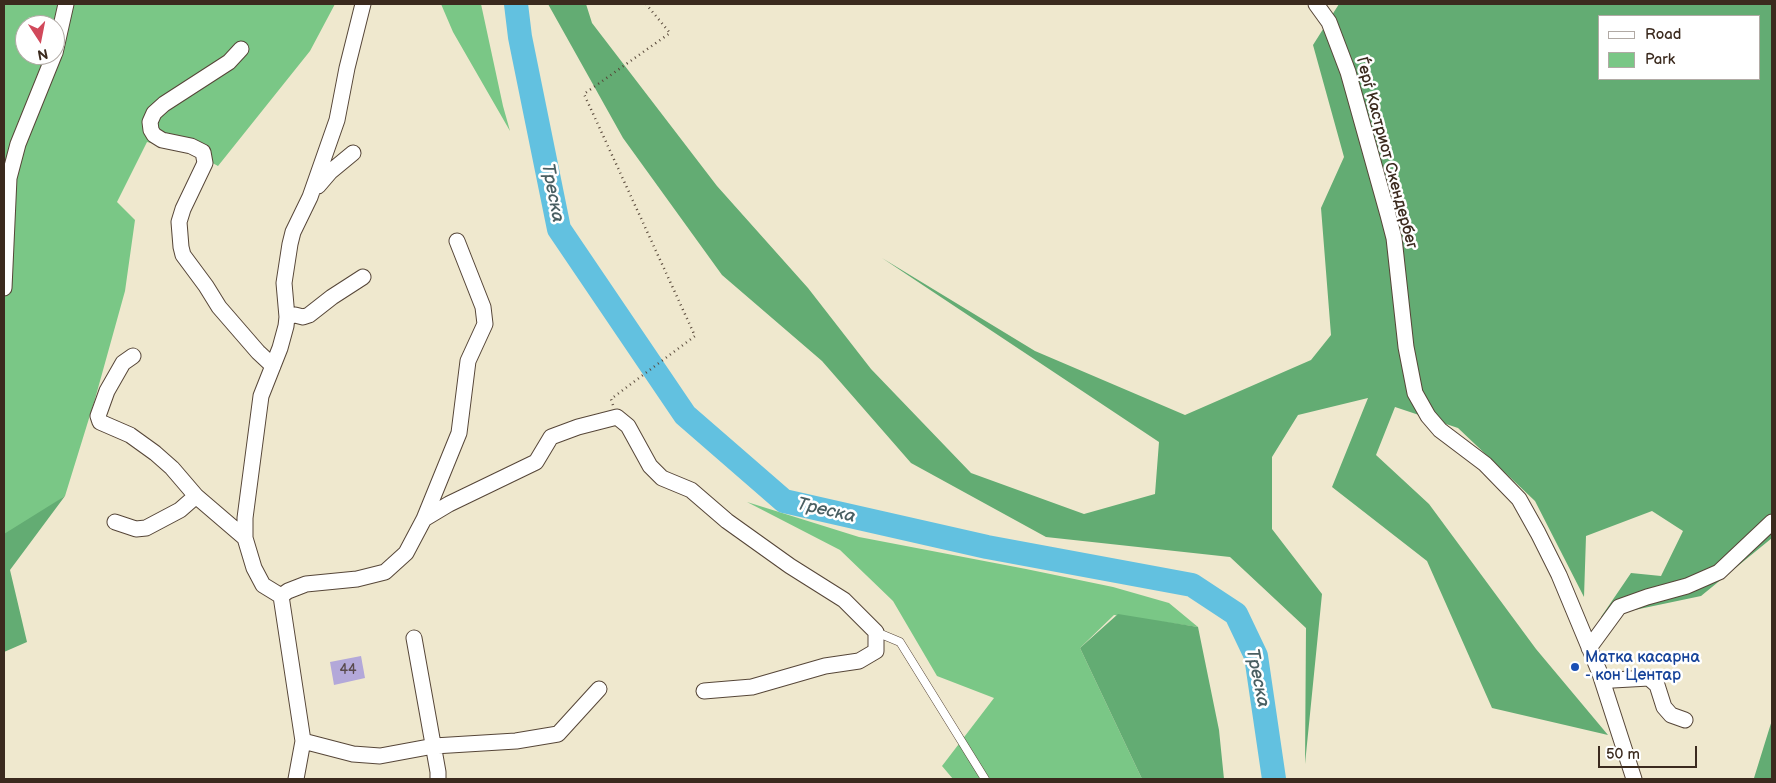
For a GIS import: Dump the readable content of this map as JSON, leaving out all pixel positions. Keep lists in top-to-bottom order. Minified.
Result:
{"streets":{"street":["Ѓерѓ Кастриот Скендербег"]},"water":["Треска"],"places":["Матка касарна - кон Центар"],"house_numbers":["44"],"legend":["Road","Park"],"scale_bar":"50 m","north":"bottom"}
